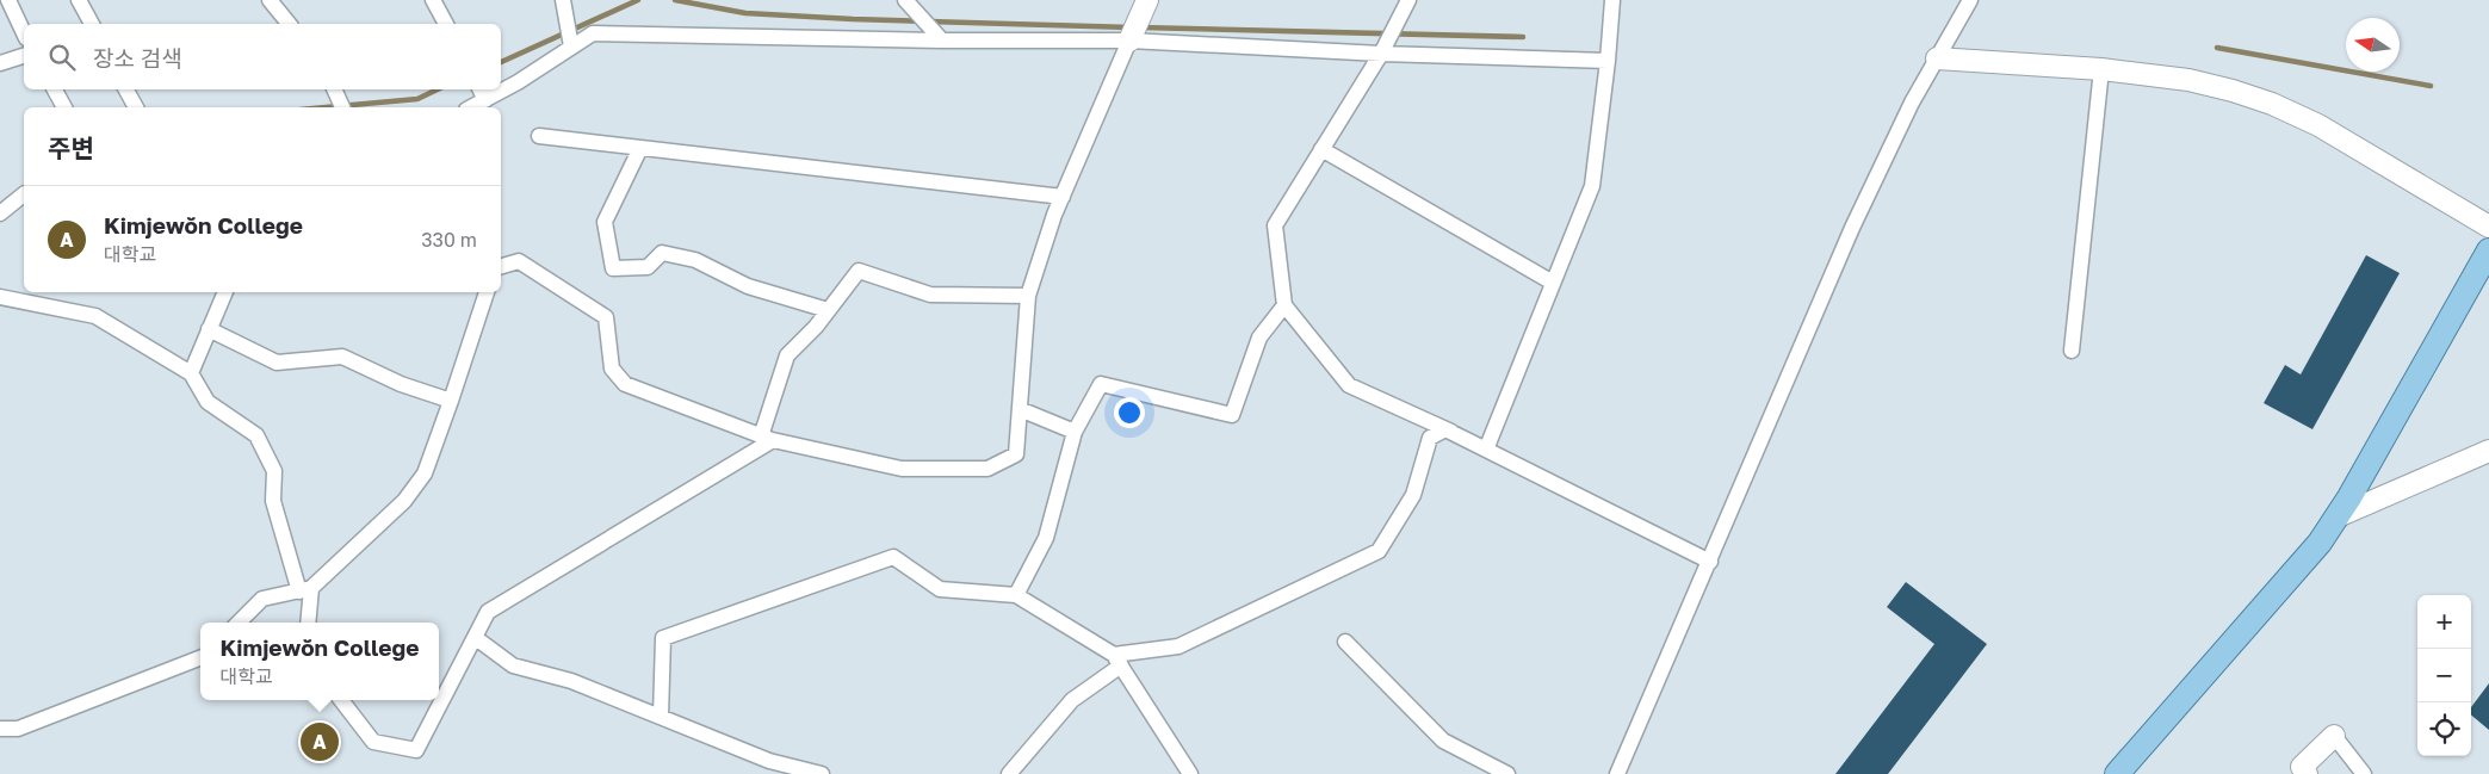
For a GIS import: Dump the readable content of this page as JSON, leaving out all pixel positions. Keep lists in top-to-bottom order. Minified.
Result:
{"north":"left","page":{"search":"장소 검색","heading":"주변","list":[{"mark":"A","name":"Kimjewŏn College","note":"대학교","value":"330 m"}],"map_buttons":["+","−"],"popup":["Kimjewŏn College","대학교"],"pins":"A"}}
